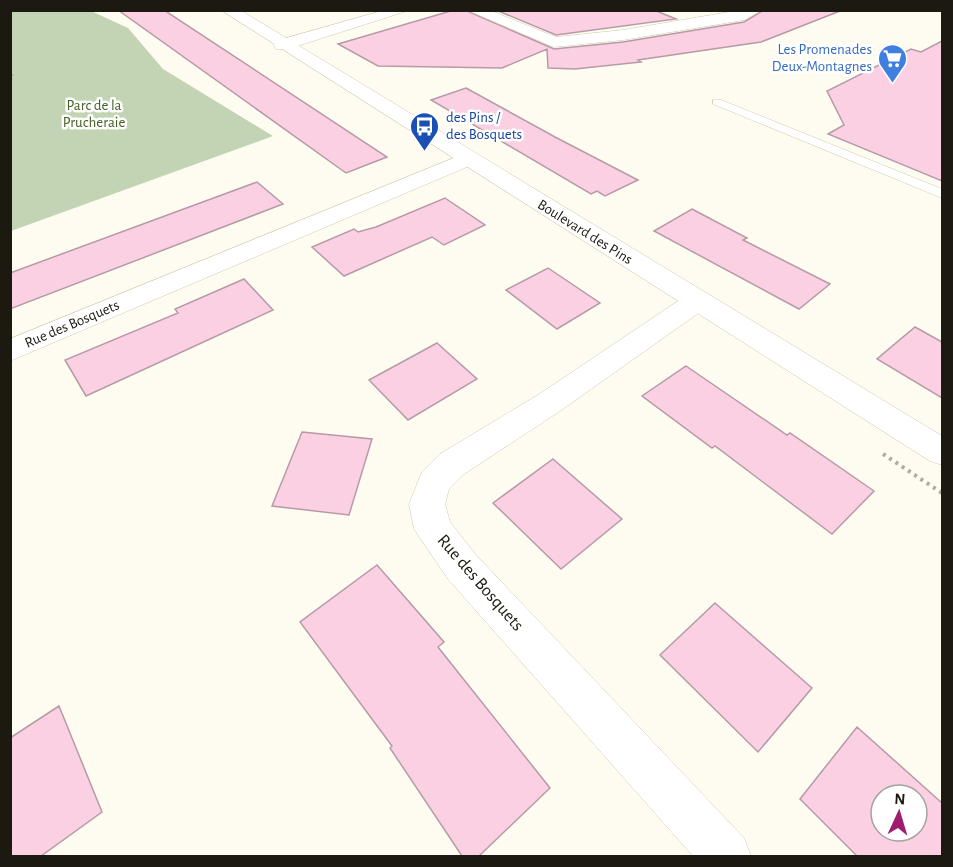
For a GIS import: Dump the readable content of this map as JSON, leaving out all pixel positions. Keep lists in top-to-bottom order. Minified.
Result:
{"streets":{"street":["Boulevard des Pins","Rue des Bosquets"]},"crossings":[["Boulevard des Pins","Rue des Bosquets"]],"parks":["Parc de la Prucheraie"],"places":{"supermarket":["Les Promenades Deux-Montagnes"],"bus stop":["des Pins / des Bosquets"]},"north":"top"}
